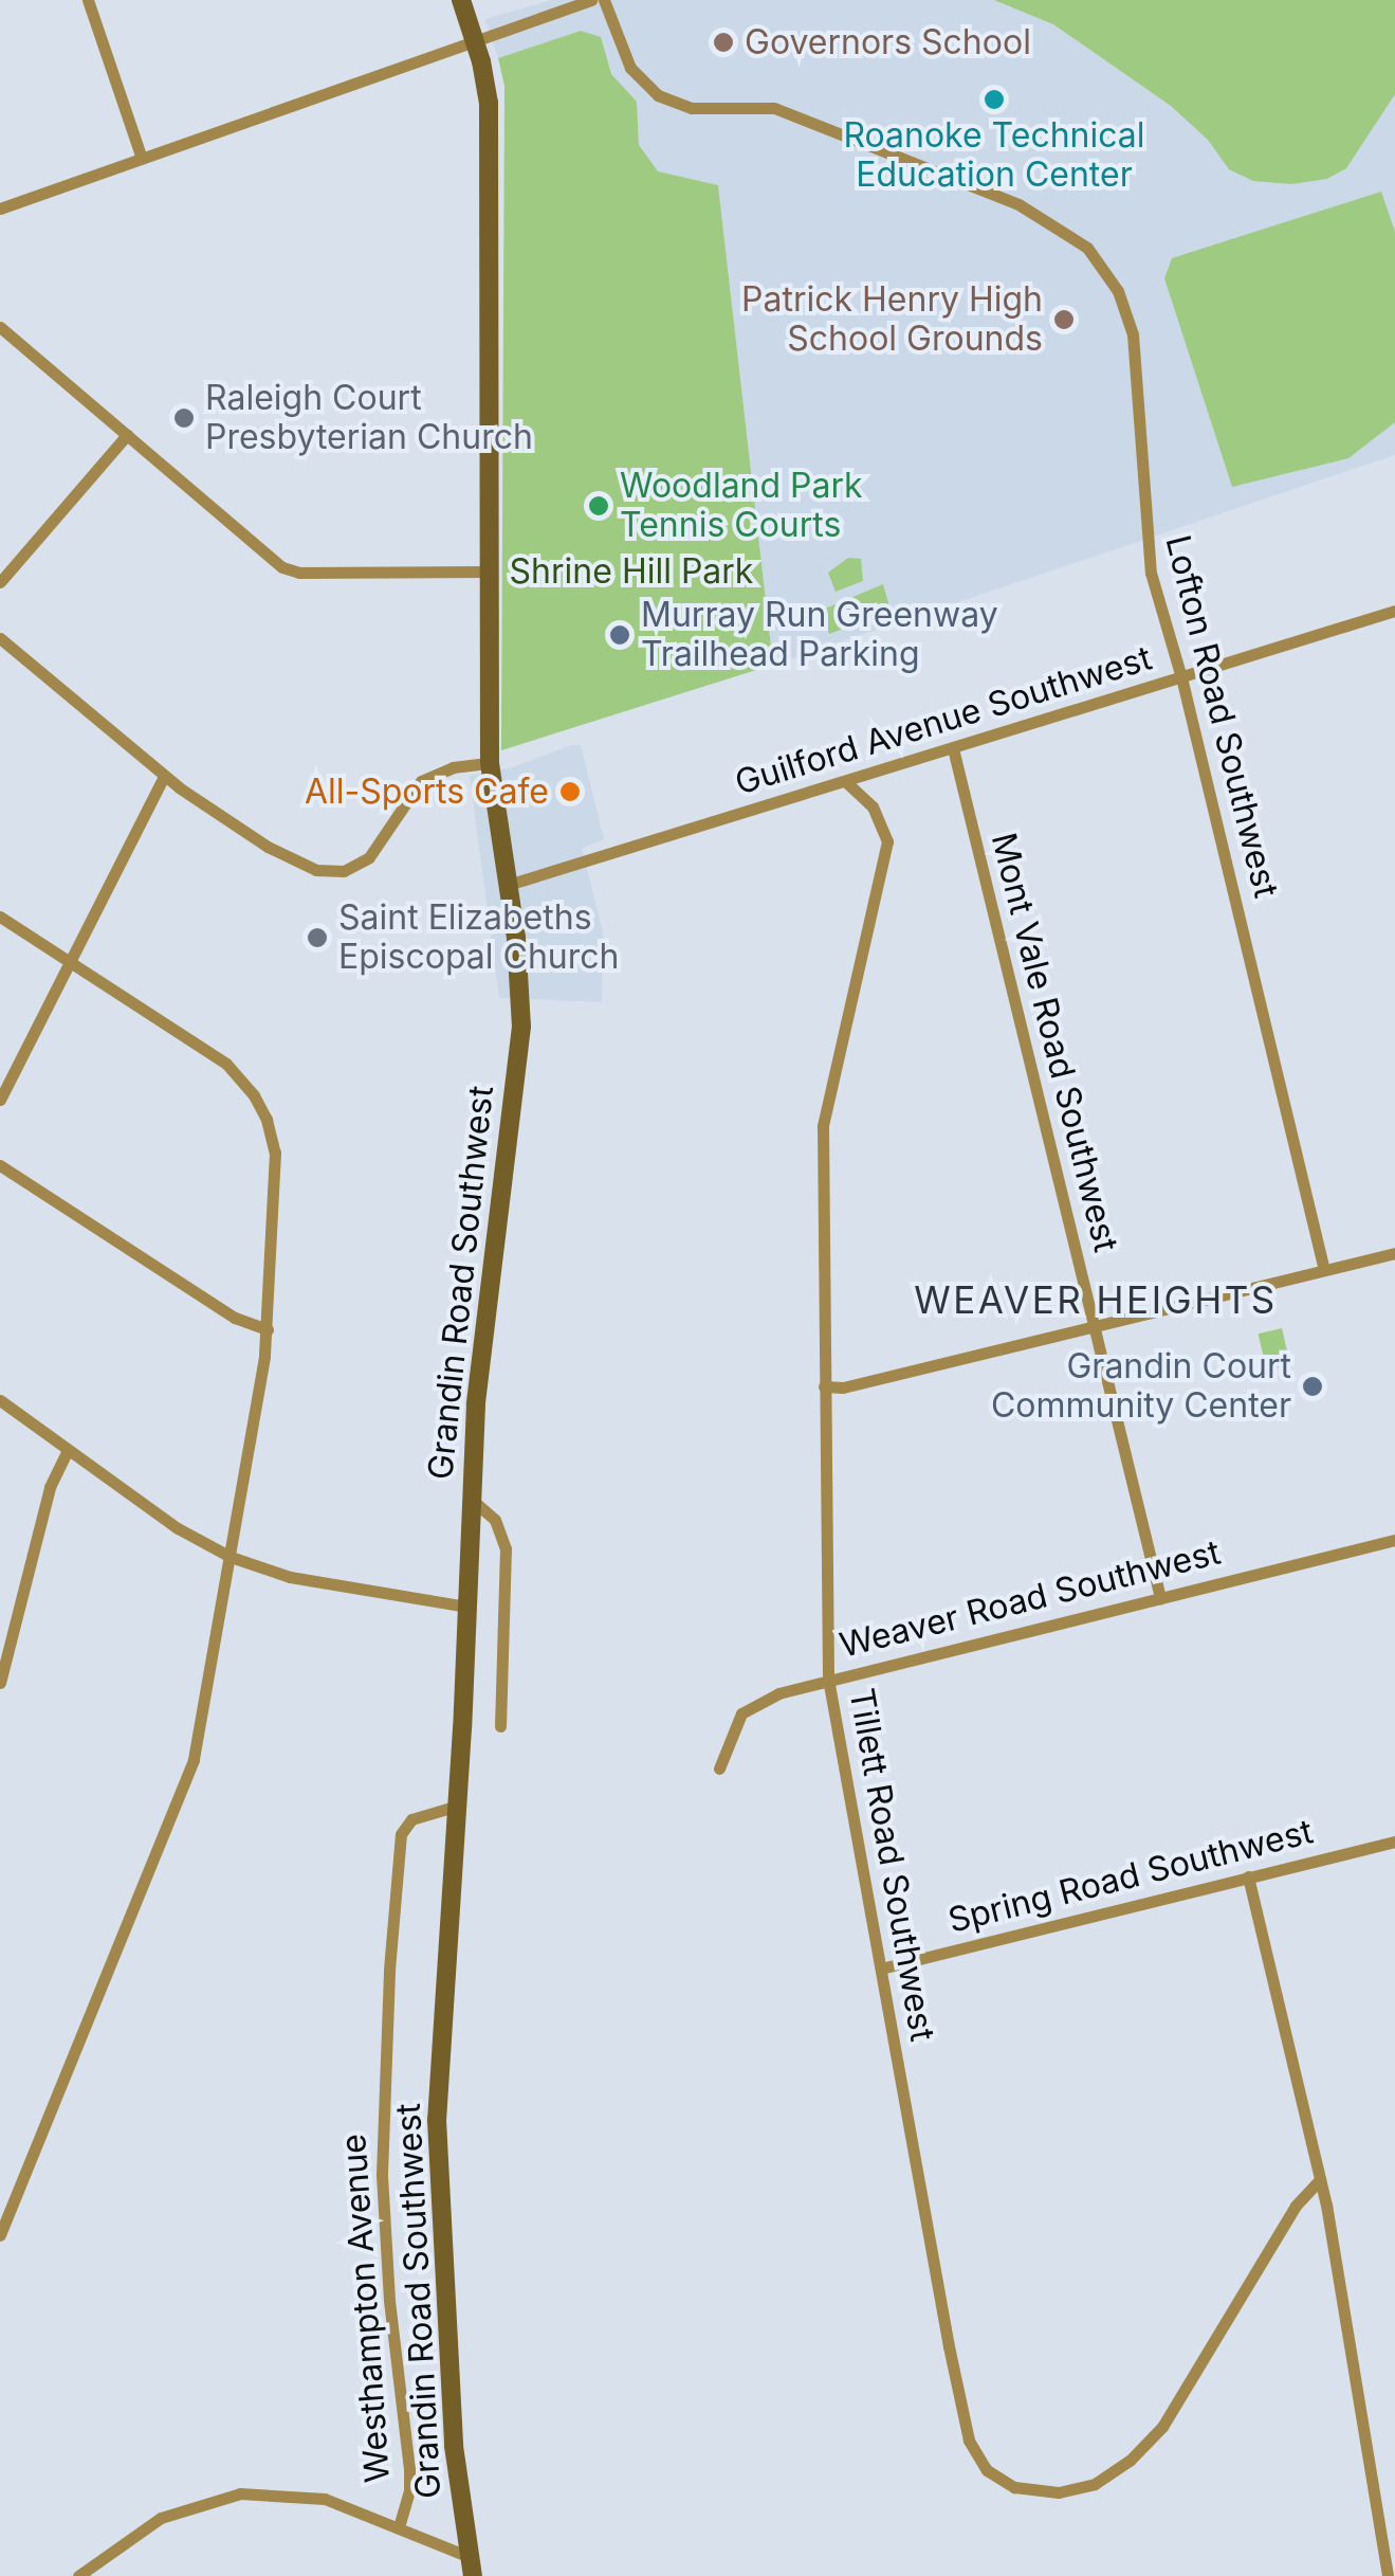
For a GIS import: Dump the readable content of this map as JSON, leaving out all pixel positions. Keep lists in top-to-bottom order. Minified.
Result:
{"streets":{"street":["Lofton Road Southwest","Guilford Avenue Southwest","Mont Vale Road Southwest","Grandin Road Southwest","Weaver Road Southwest","Tillett Road Southwest","Spring Road Southwest","Westhampton Avenue"]},"crossings":[["Lofton Road Southwest","Guilford Avenue Southwest"],["Guilford Avenue Southwest","Mont Vale Road Southwest"],["Guilford Avenue Southwest","Grandin Road Southwest"],["Guilford Avenue Southwest","Tillett Road Southwest"],["Mont Vale Road Southwest","Weaver Road Southwest"],["Grandin Road Southwest","Westhampton Avenue"],["Weaver Road Southwest","Tillett Road Southwest"],["Tillett Road Southwest","Spring Road Southwest"]],"districts":["WEAVER HEIGHTS"],"parks":["Shrine Hill Park"],"places":["Governors School","Roanoke Technical Education Center","Patrick Henry High School Grounds","Raleigh Court Presbyterian Church","Woodland Park Tennis Courts","Murray Run Greenway Trailhead Parking","All-Sports Cafe","Saint Elizabeths Episcopal Church","Grandin Court Community Center"]}
